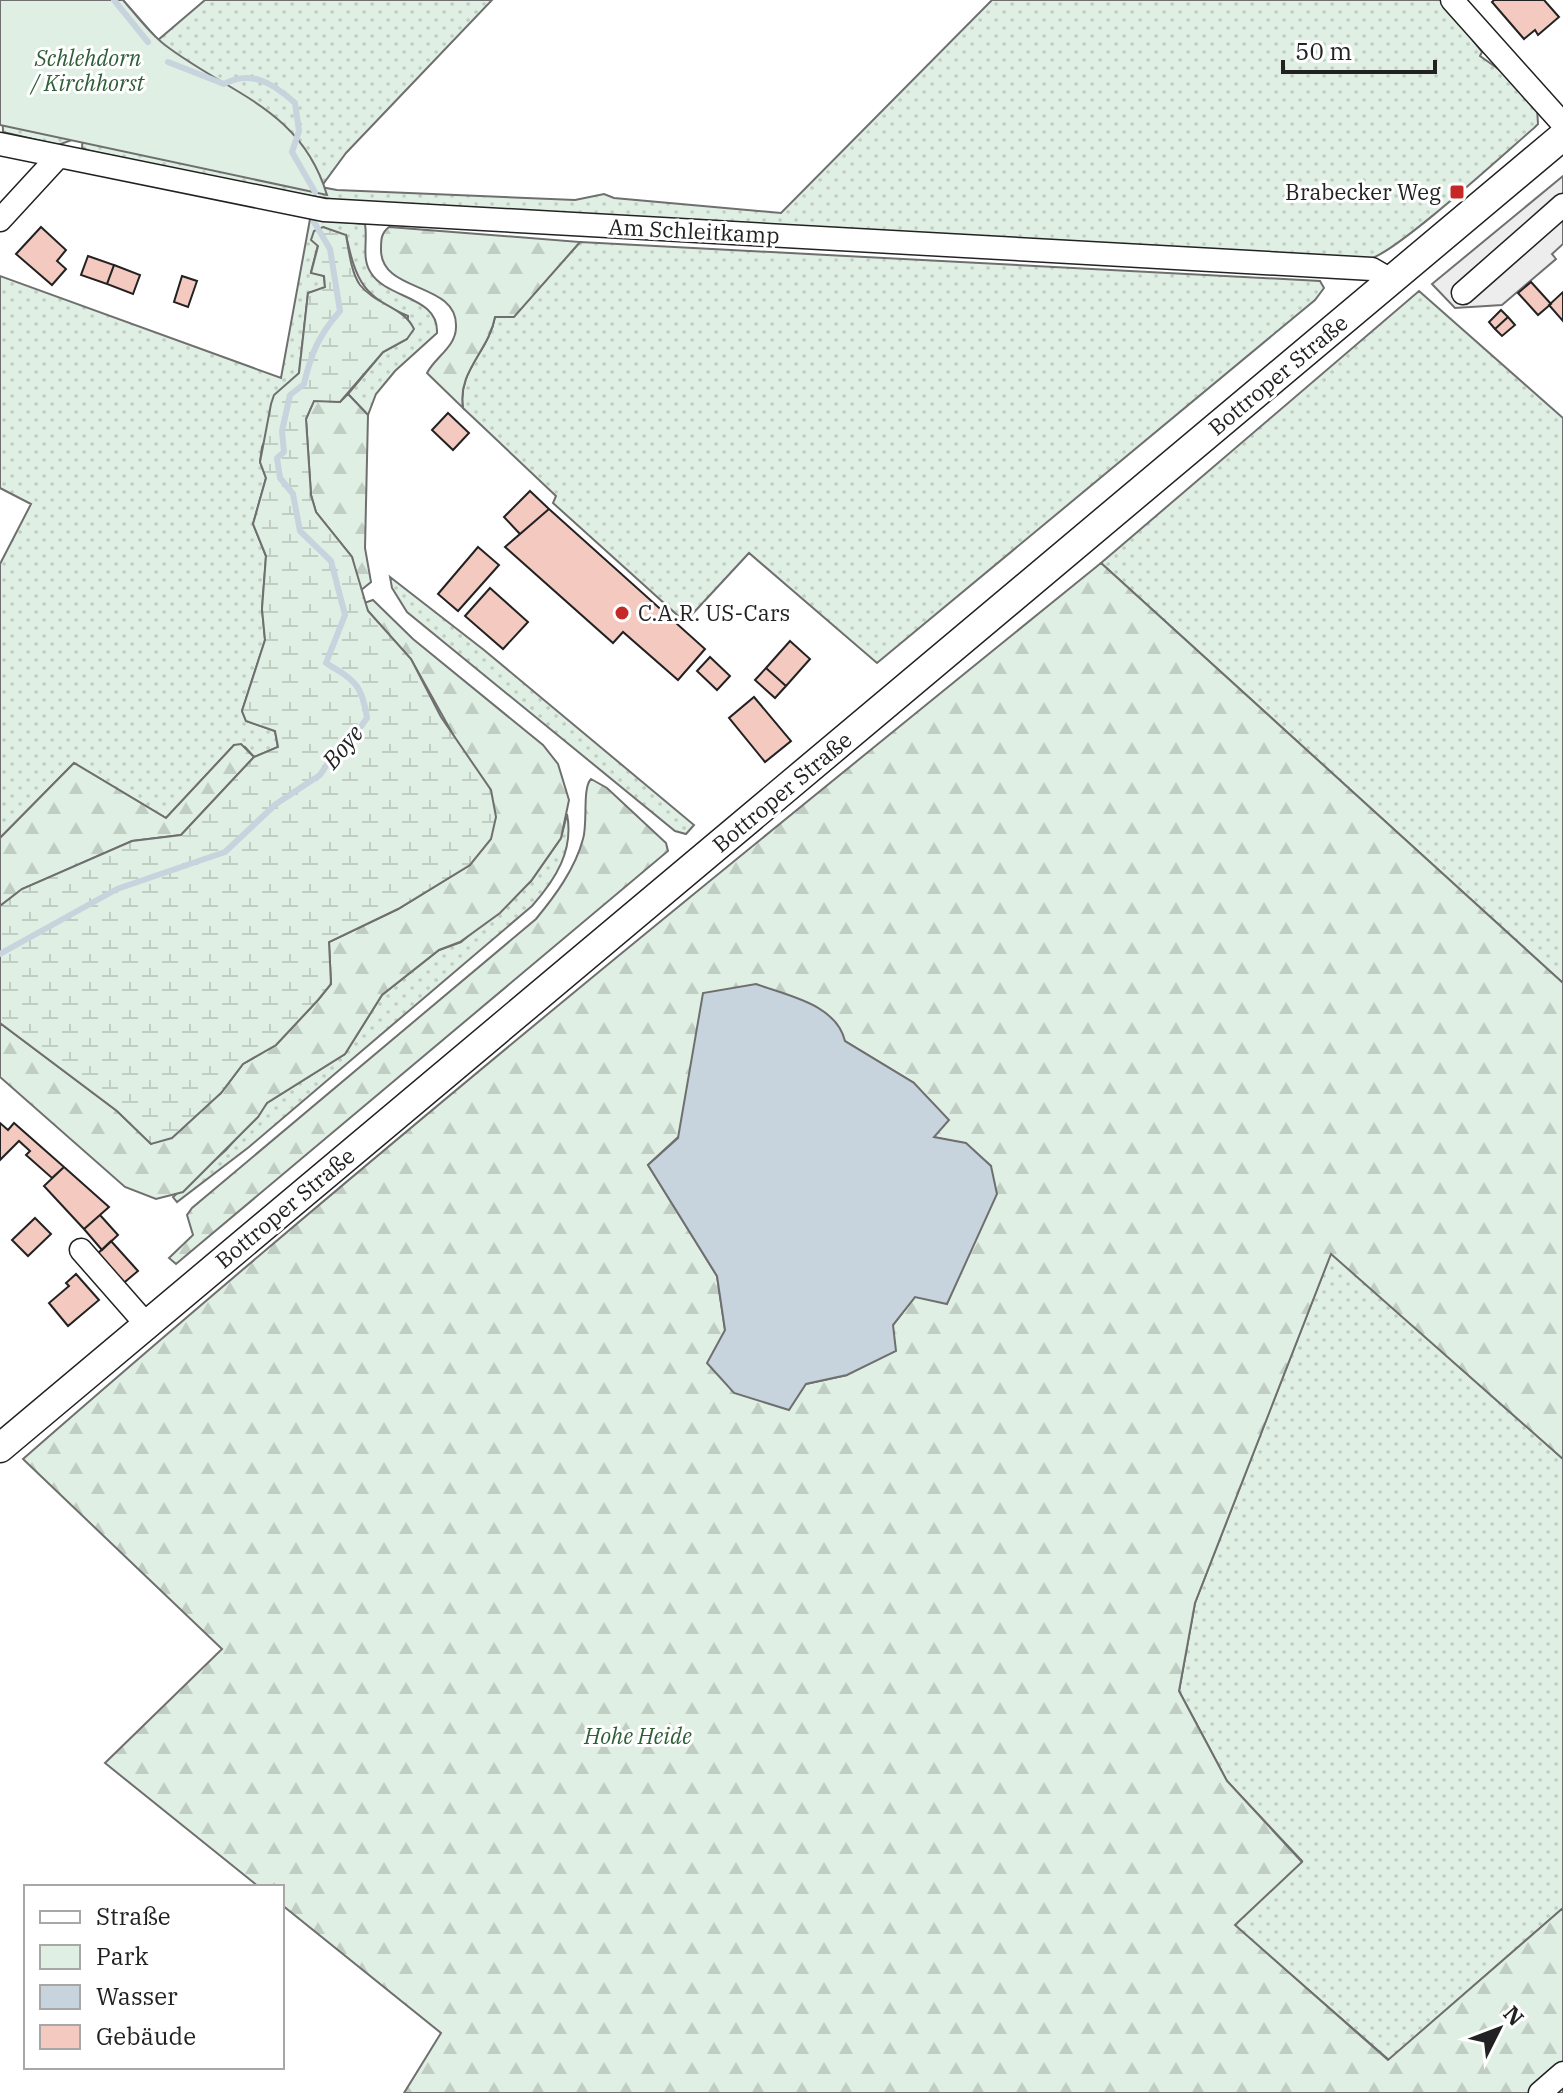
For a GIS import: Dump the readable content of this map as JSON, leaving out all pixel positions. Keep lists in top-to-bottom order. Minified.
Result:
{"streets":{"main road":["Bottroper Straße"],"street":["Am Schleitkamp"]},"crossings":[["Am Schleitkamp","Bottroper Straße"]],"water":["Boye"],"parks":["Schlehdorn / Kirchhorst","Hohe Heide"],"places":{"transit":["Brabecker Weg"],"other":["C.A.R. US-Cars"]},"legend":["Straße","Park","Wasser","Gebäude"],"scale_bar":"50 m","north":"top right"}
